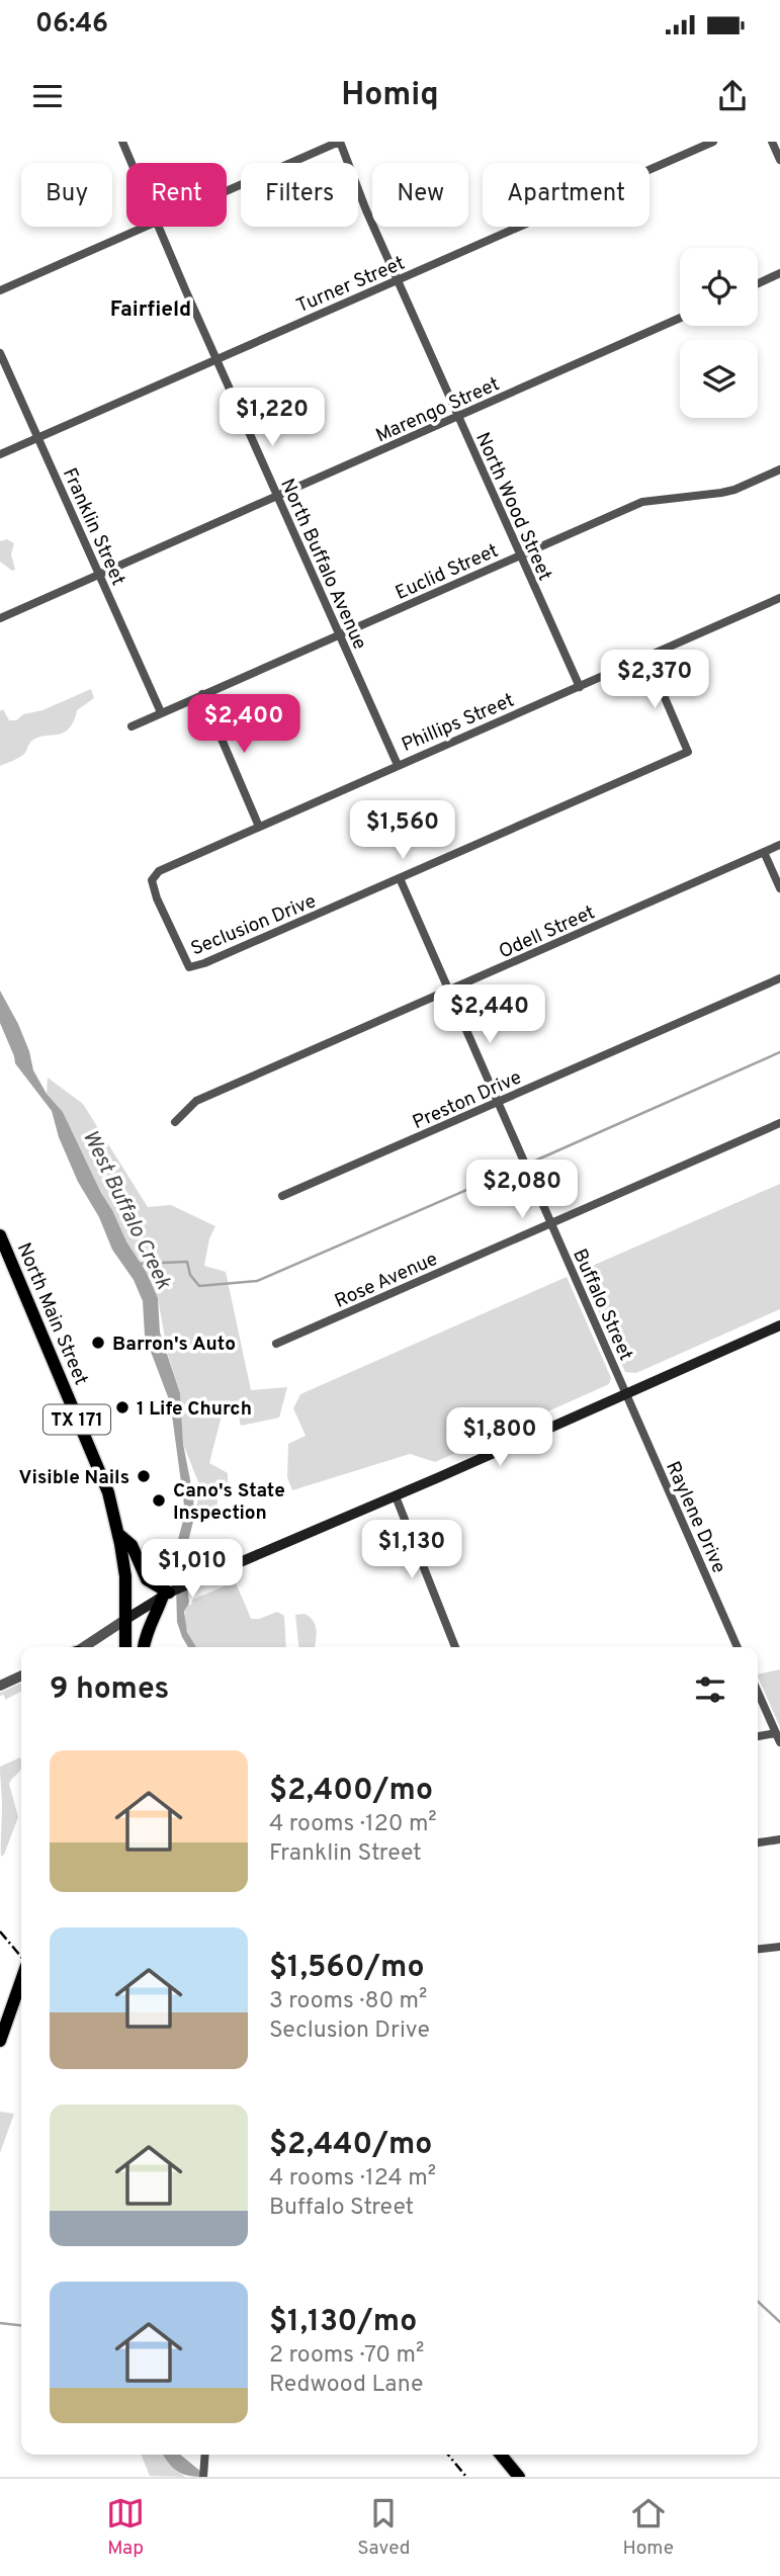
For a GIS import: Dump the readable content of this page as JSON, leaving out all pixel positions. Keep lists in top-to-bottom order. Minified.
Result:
{"streets":{"main road":["North Main Street","TX 171"],"street":["Turner Street","Marengo Street","North Wood Street","Franklin Street","North Buffalo Avenue","Euclid Street","Phillips Street","Seclusion Drive","Odell Street","Preston Drive","Rose Avenue","Buffalo Street","Raylene Drive"]},"crossings":[["Turner Street","North Wood Street"],["Turner Street","Franklin Street"],["Turner Street","North Buffalo Avenue"],["Marengo Street","North Wood Street"],["Marengo Street","Franklin Street"],["Marengo Street","North Buffalo Avenue"],["North Wood Street","Euclid Street"],["North Wood Street","Phillips Street"],["Franklin Street","Euclid Street"],["North Buffalo Avenue","Euclid Street"],["North Buffalo Avenue","Phillips Street"],["Phillips Street","Seclusion Drive"],["Seclusion Drive","Buffalo Street"],["Odell Street","Buffalo Street"],["Preston Drive","Buffalo Street"],["Rose Avenue","Buffalo Street"],["Buffalo Street","Raylene Drive"]],"districts":["Fairfield"],"water":["West Buffalo Creek"],"places":["Barron's Auto","1 Life Church","Visible Nails","Cano's State Inspection"],"page":{"status":"06:46","header":"Homiq","chip":["Buy","Rent","Filters","New","Apartment"],"price":["$1,220","$2,370","$2,400","$1,560","$2,440","$2,080","$1,800","$1,130","$1,010"],"heading":"9 homes","list":[{"name":"$2,400/mo","note":"4 rooms · 120 m² · Franklin Street"},{"name":"$1,560/mo","note":"3 rooms · 80 m² · Seclusion Drive"},{"name":"$2,440/mo","note":"4 rooms · 124 m² · Buffalo Street"},{"name":"$1,130/mo","note":"2 rooms · 70 m² · Redwood Lane"}],"tabs":["Map","Saved","Home"]}}
